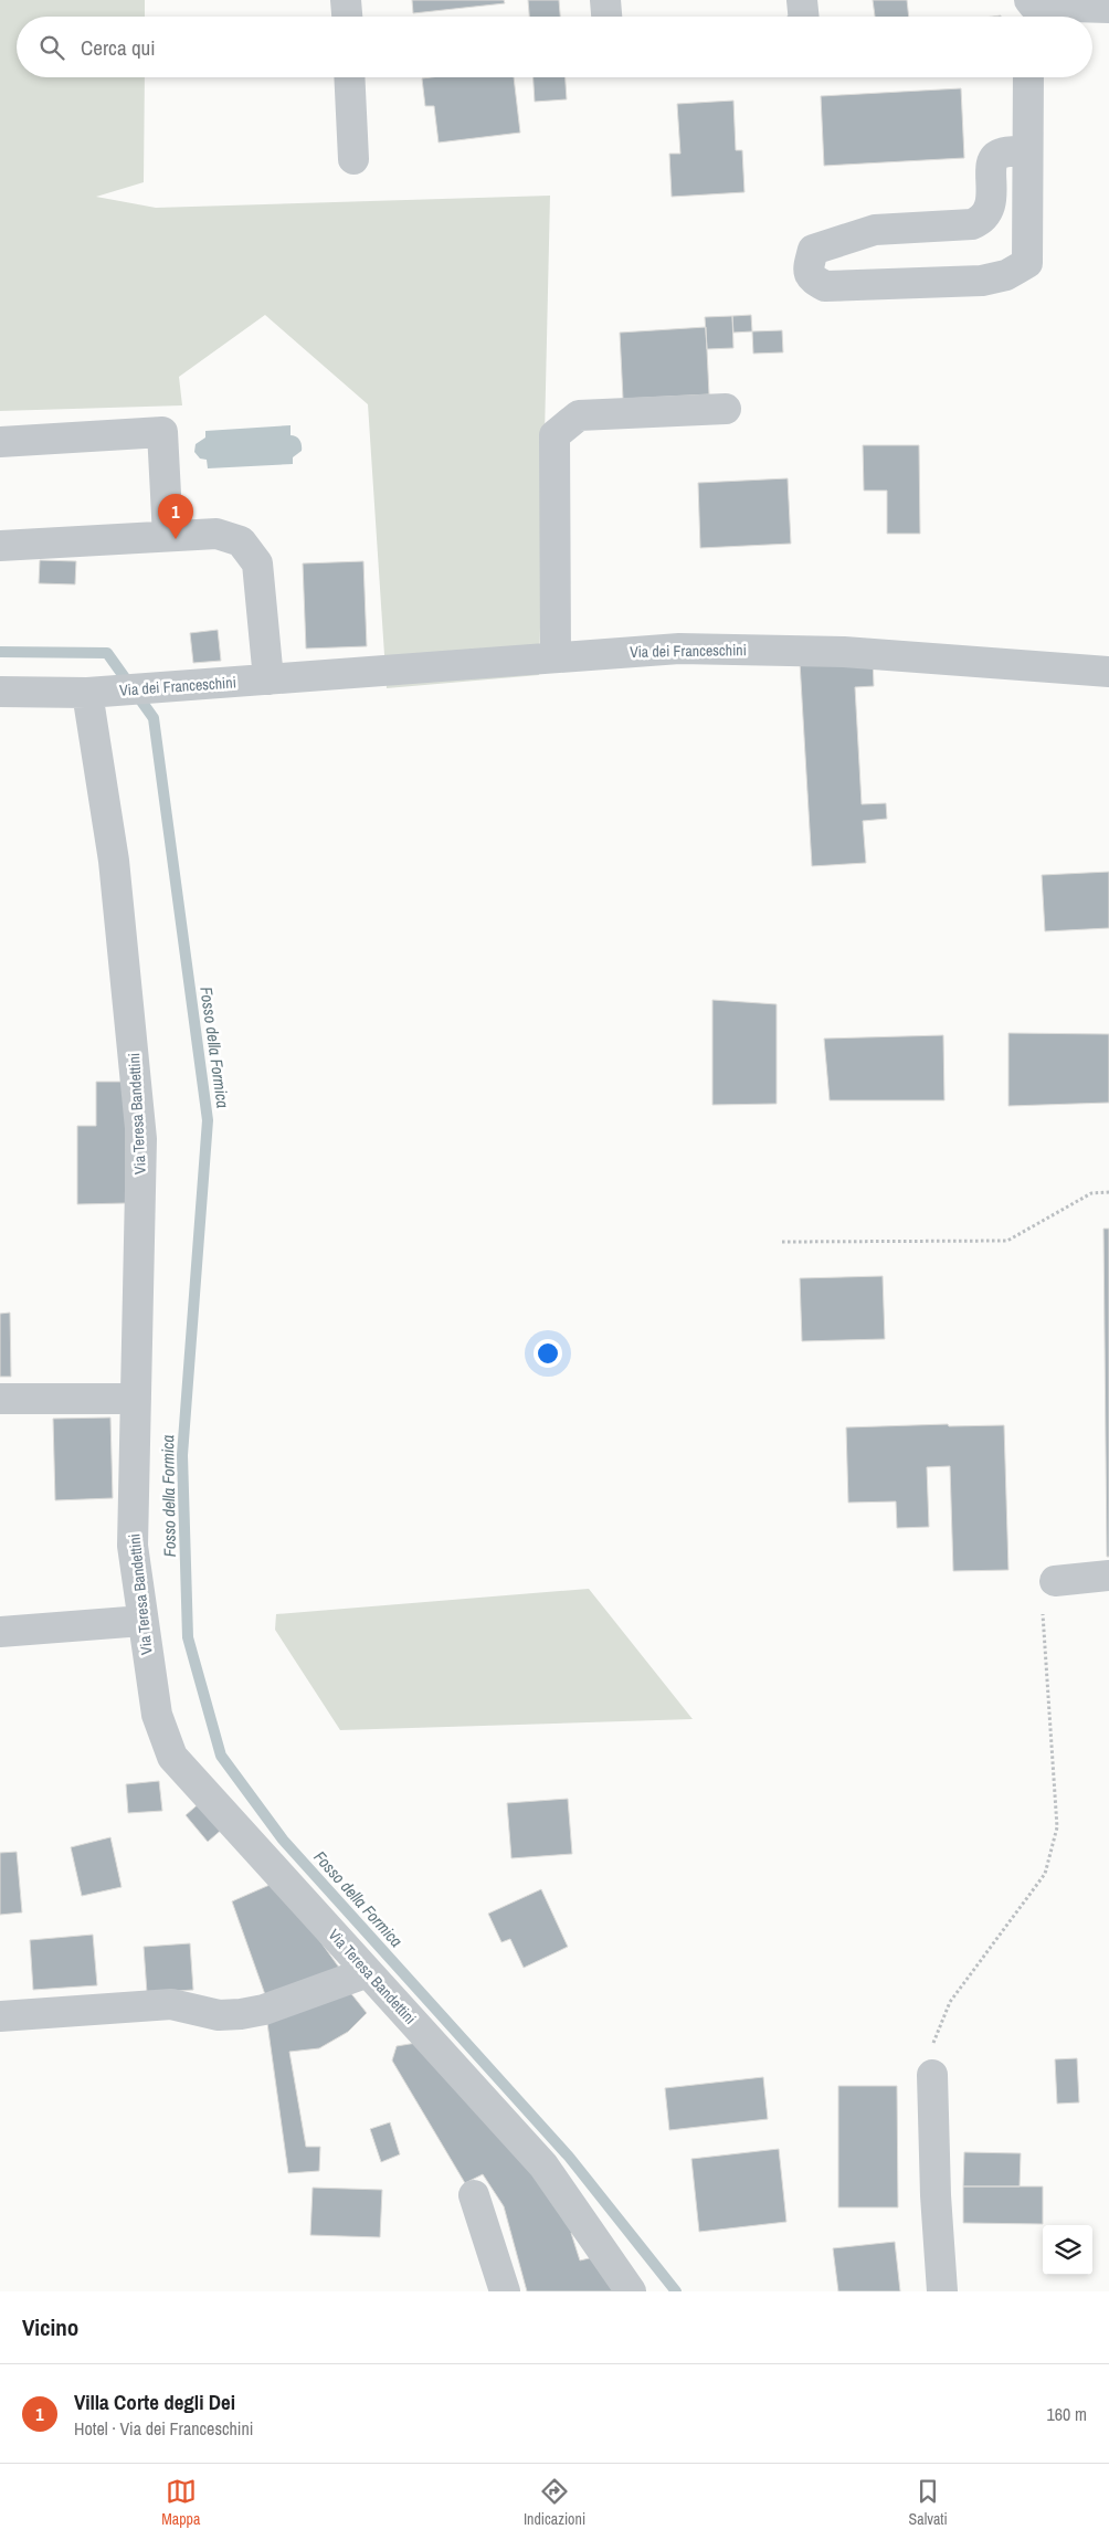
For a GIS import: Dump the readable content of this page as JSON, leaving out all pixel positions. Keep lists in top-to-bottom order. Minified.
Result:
{"streets":{"street":["Via dei Franceschini","Via Teresa Bandettini"]},"crossings":[["Via dei Franceschini","Via Teresa Bandettini"]],"water":["Fosso della Formica"],"page":{"search":"Cerca qui","pins":"1","heading":"Vicino","list":[{"mark":"1","name":"Villa Corte degli Dei","note":"Hotel · Via dei Franceschini","value":"160 m"}],"nav":["Mappa","Indicazioni","Salvati"]}}
